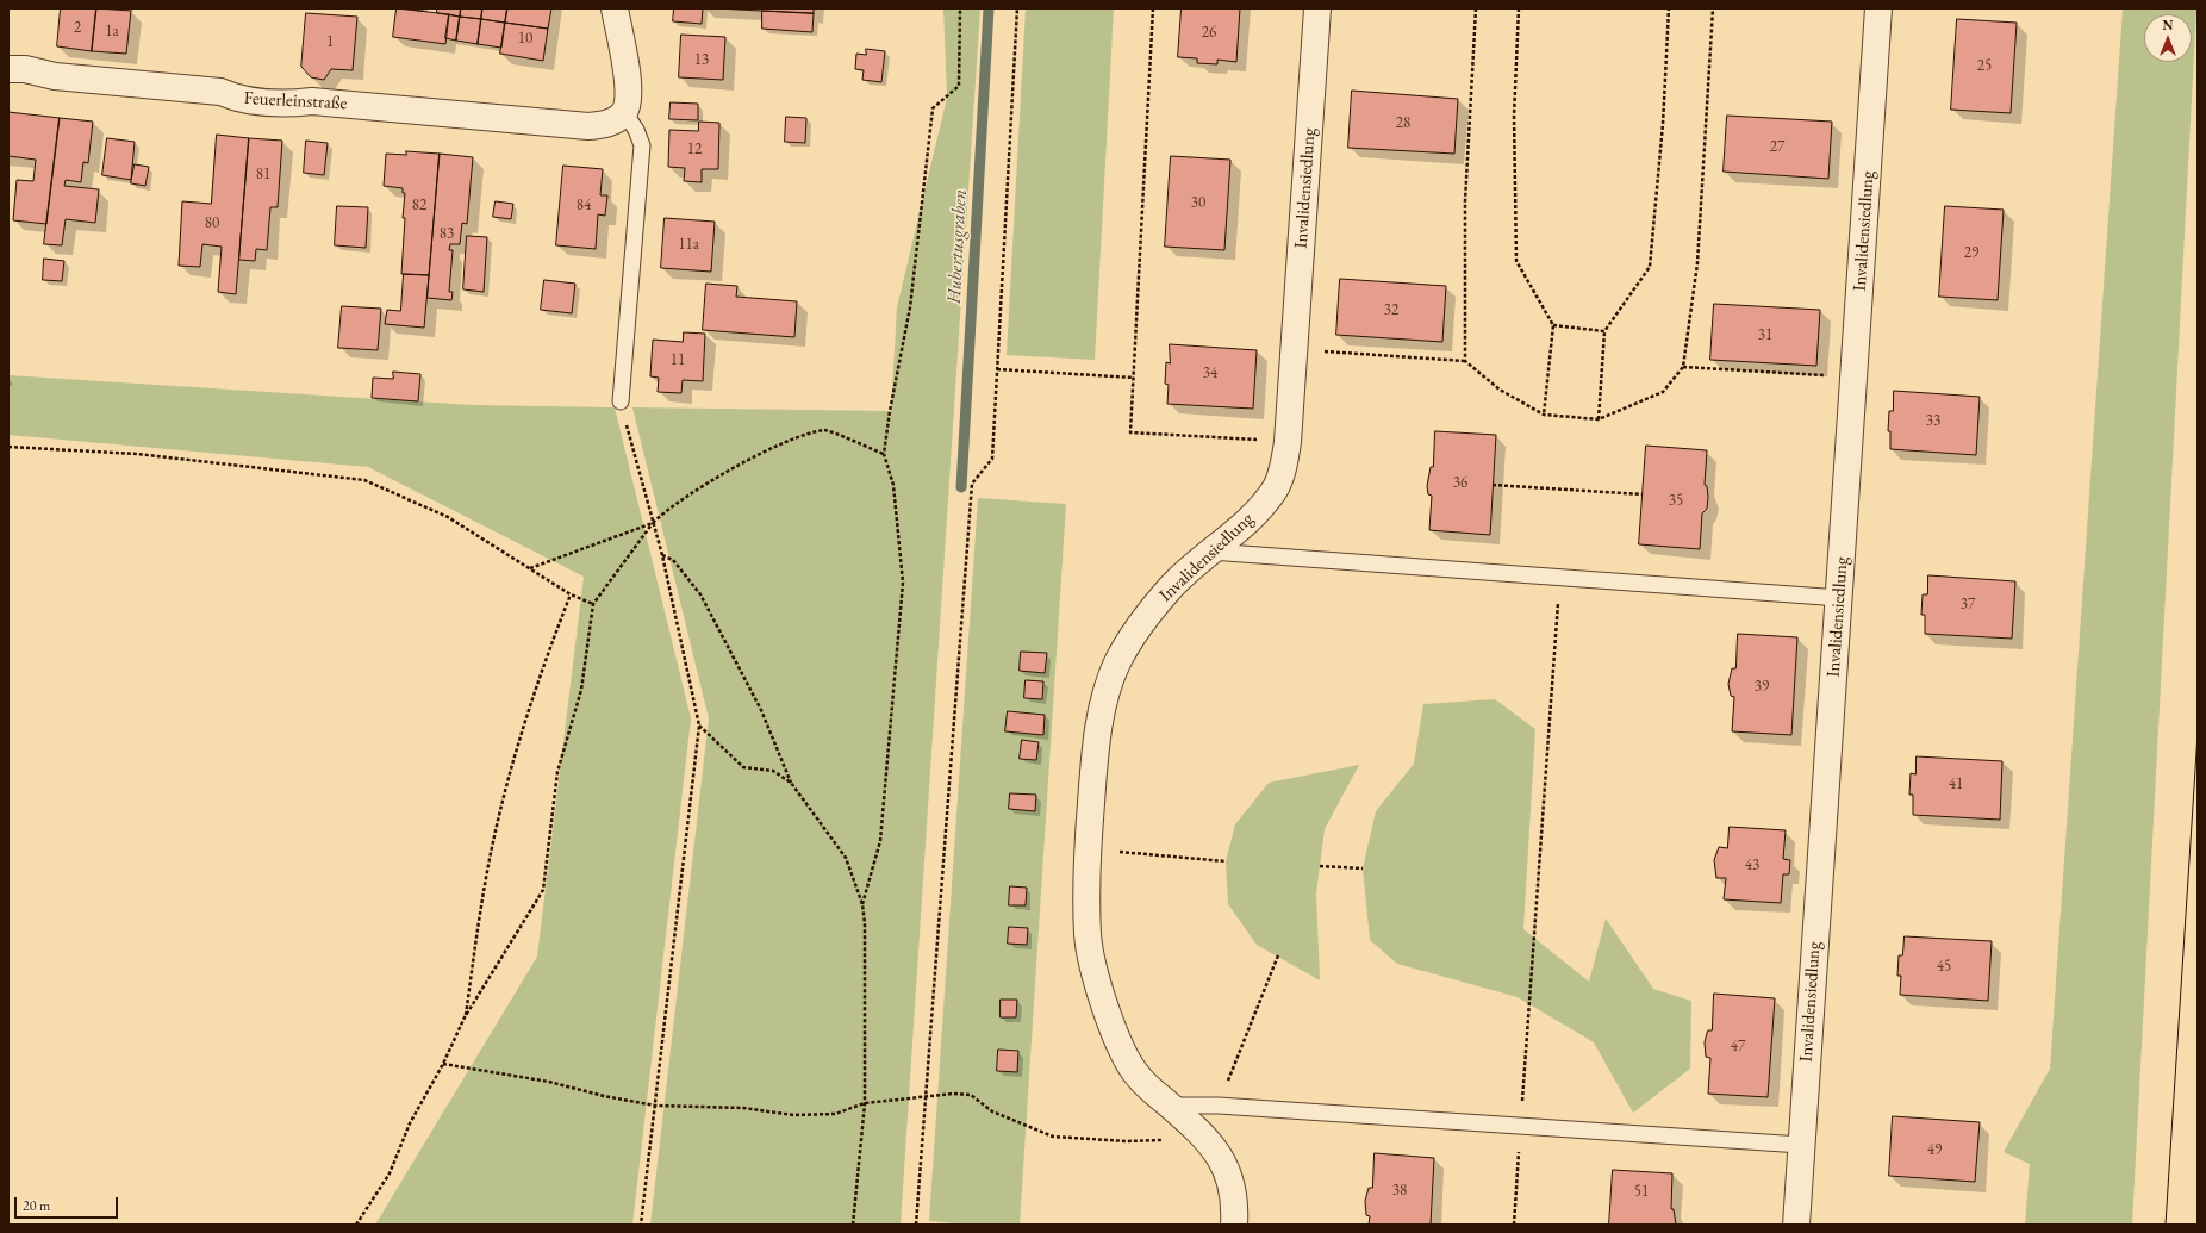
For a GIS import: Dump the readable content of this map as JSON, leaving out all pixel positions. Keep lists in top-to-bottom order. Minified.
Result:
{"streets":{"street":["Feuerleinstraße","Invalidensiedlung"]},"water":["Hubertusgraben"],"house_numbers":["2","1a","26","10","1","13","25","28","27","12","81","30","82","84","80","83","11a","29","32","31","11","34","33","36","35","37","39","41","43","45","47","49","38","51"],"scale_bar":"20 m","north":"top"}
